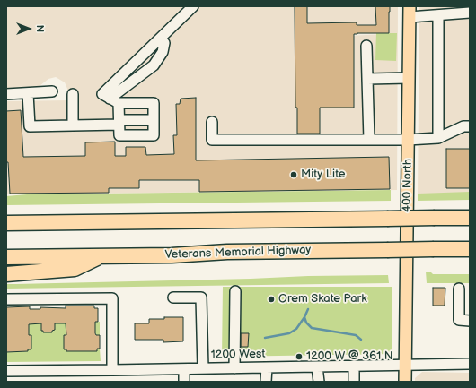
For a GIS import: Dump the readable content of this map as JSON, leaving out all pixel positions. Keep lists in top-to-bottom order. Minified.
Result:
{"streets":{"highway":["Veterans Memorial Highway"],"main road":["400 North"],"street":["1200 West"]},"crossings":[["400 North","1200 West"]],"places":["Mity Lite","Orem Skate Park","1200 W @ 361 N"],"north":"right"}
